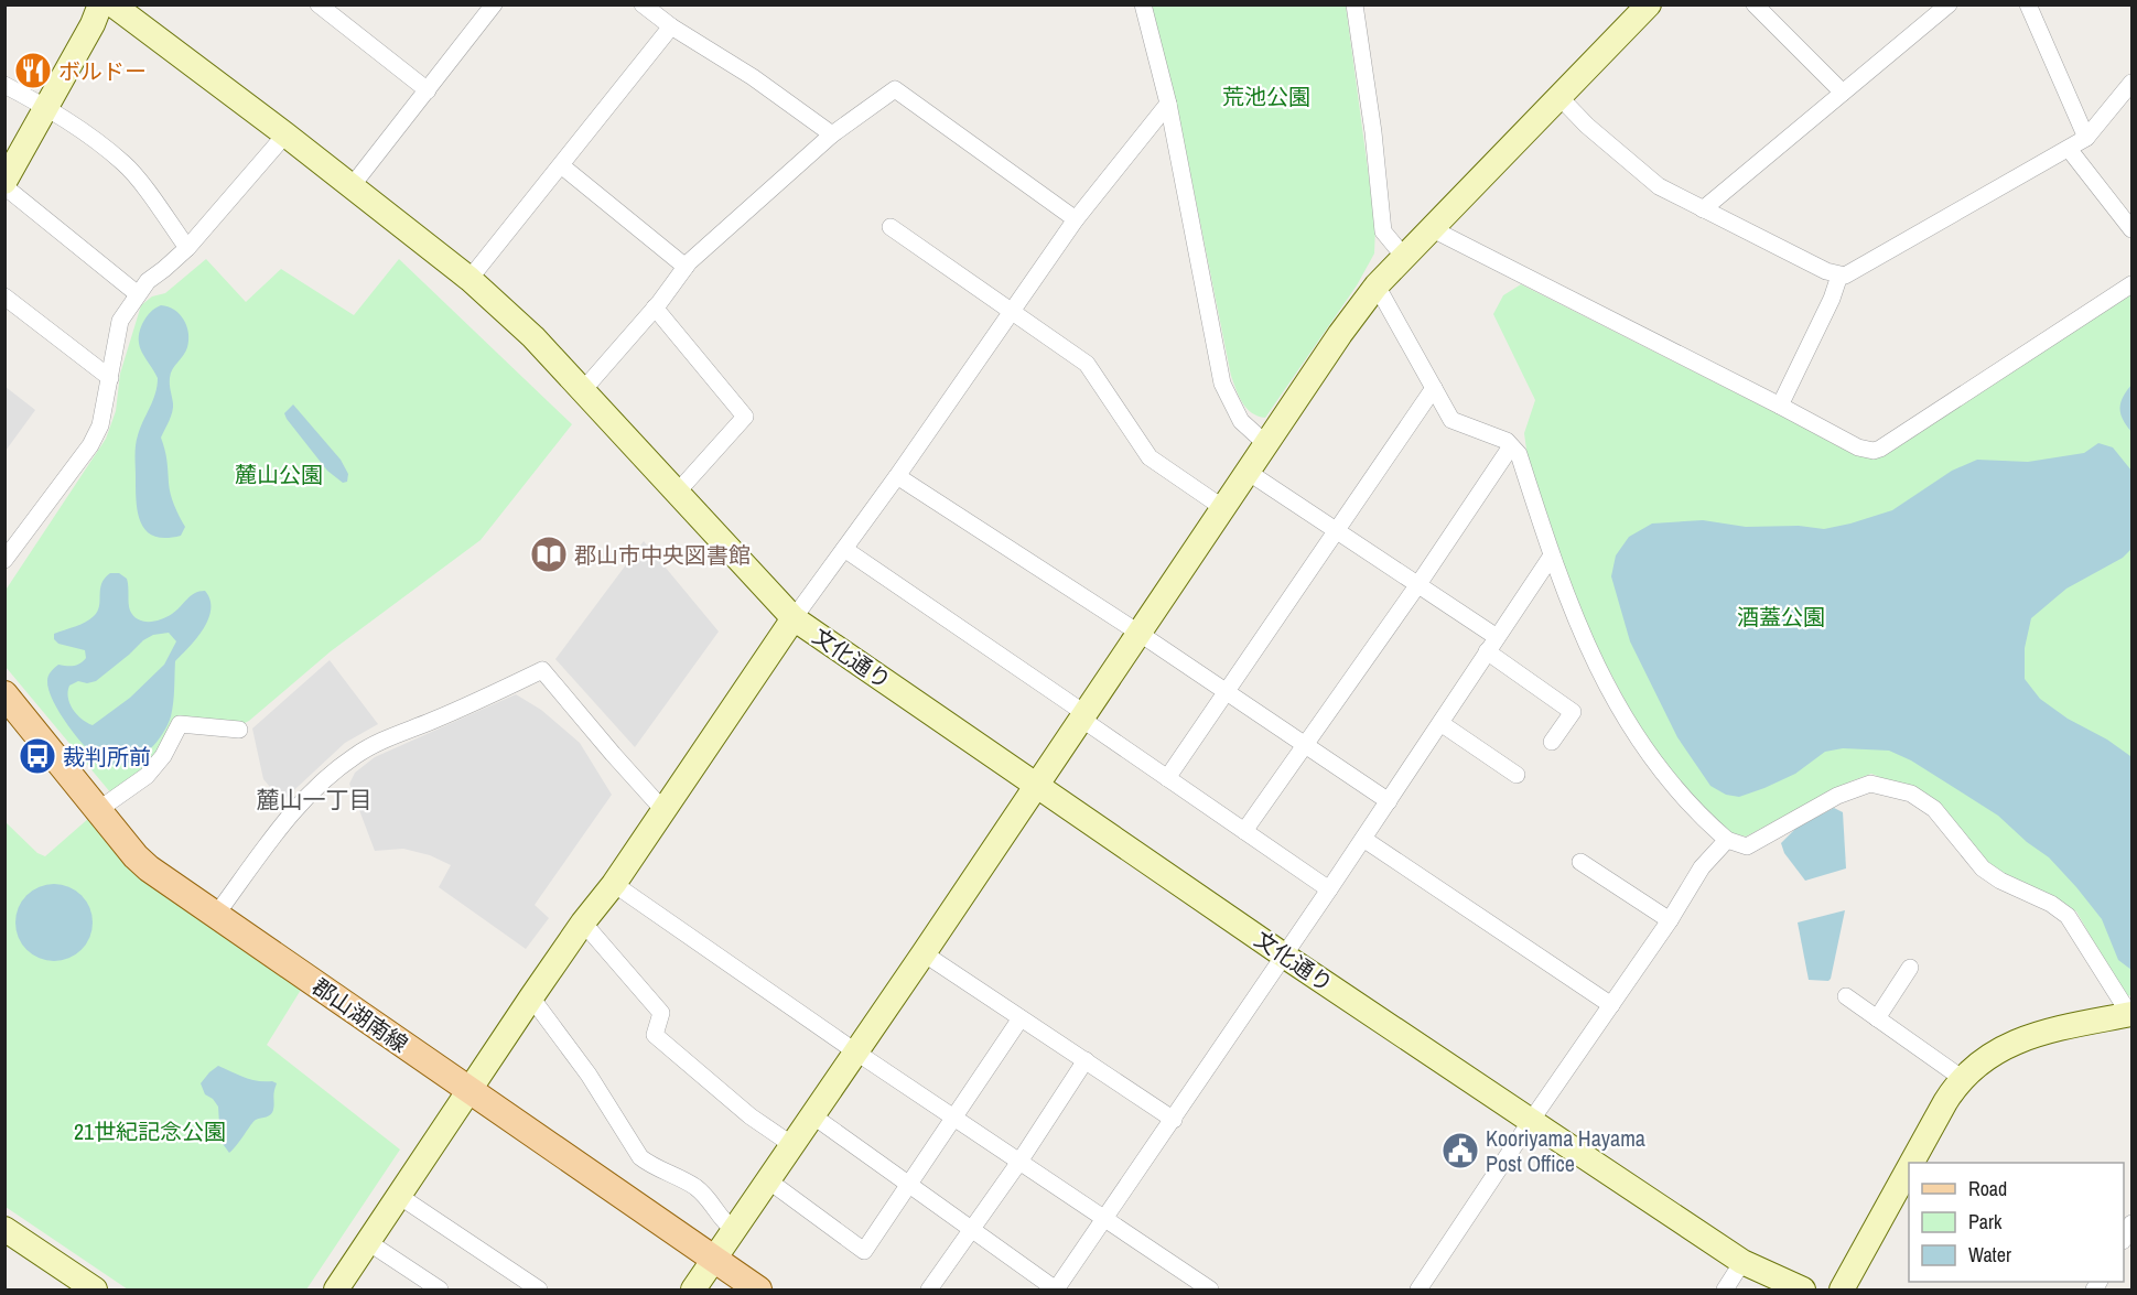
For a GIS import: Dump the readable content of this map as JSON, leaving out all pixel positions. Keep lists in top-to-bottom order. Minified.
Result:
{"streets":{"main road":["郡山湖南線"],"street":["文化通り"]},"districts":["麓山一丁目"],"parks":["荒池公園","麓山公園","酒蓋公園","21世紀記念公園"],"places":{"restaurant":["ボルドー"],"library":["郡山市中央図書館"],"bus stop":["裁判所前"],"public building":["Kooriyama Hayama Post Office"]},"legend":["Road","Park","Water"]}
